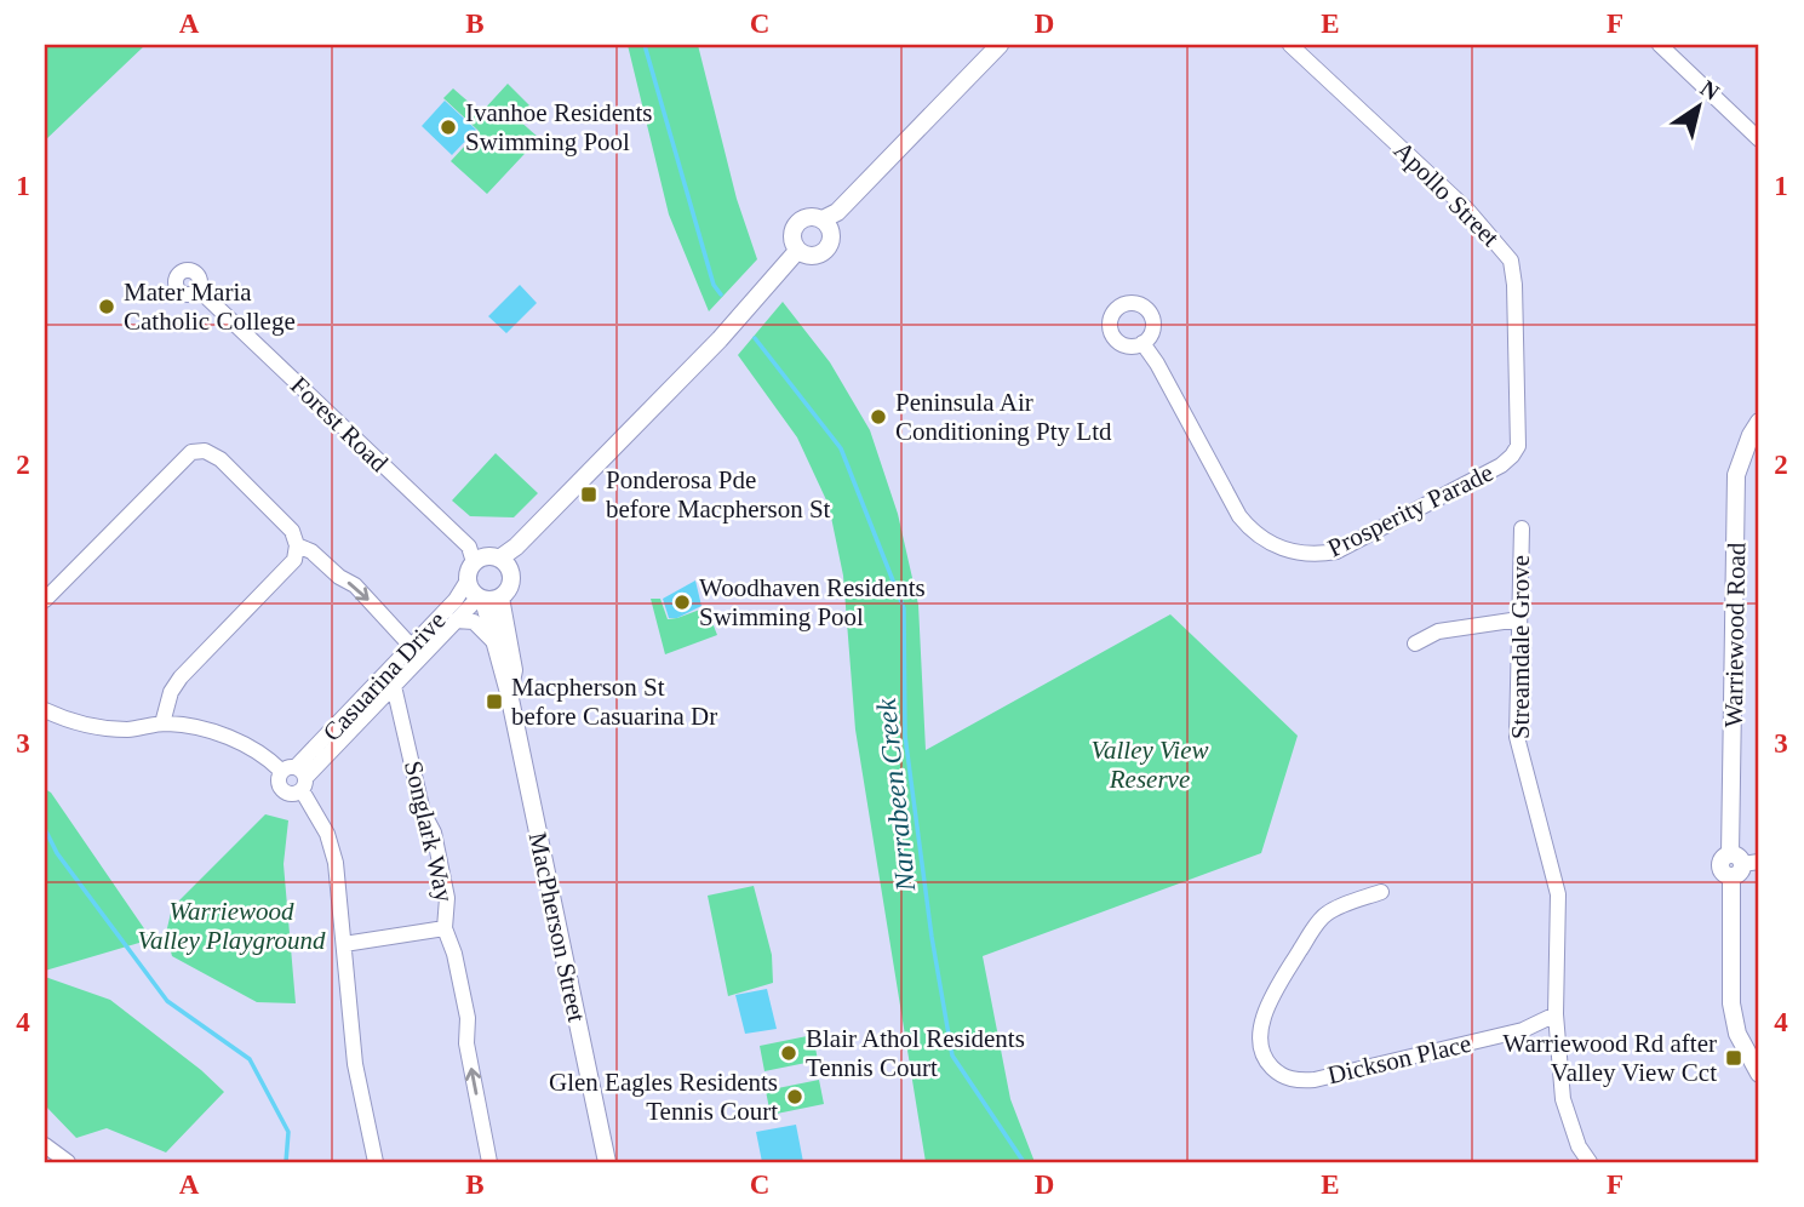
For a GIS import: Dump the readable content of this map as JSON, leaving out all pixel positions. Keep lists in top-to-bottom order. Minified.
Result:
{"streets":{"street":["Apollo Street","Forest Road","Prosperity Parade","Warriewood Road","Streamdale Grove","Casuarina Drive","Songlark Way","MacPherson Street","Dickson Place"]},"crossings":[["Apollo Street","Prosperity Parade"],["Forest Road","Casuarina Drive"],["Forest Road","MacPherson Street"],["Streamdale Grove","Dickson Place"],["Casuarina Drive","Songlark Way"],["Casuarina Drive","MacPherson Street"]],"water":["Narrabeen Creek"],"parks":["Valley View Reserve","Warriewood Valley Playground"],"places":{"other":["Ivanhoe Residents Swimming Pool","Mater Maria Catholic College","Peninsula Air Conditioning Pty Ltd","Woodhaven Residents Swimming Pool","Blair Athol Residents Tennis Court","Glen Eagles Residents Tennis Court"],"transit":["Ponderosa Pde before Macpherson St","Macpherson St before Casuarina Dr","Warriewood Rd after Valley View Cct"]},"north":"top right","grid":{"columns":["A","B","C","D","E","F"],"rows":["1","2","3","4"]}}
